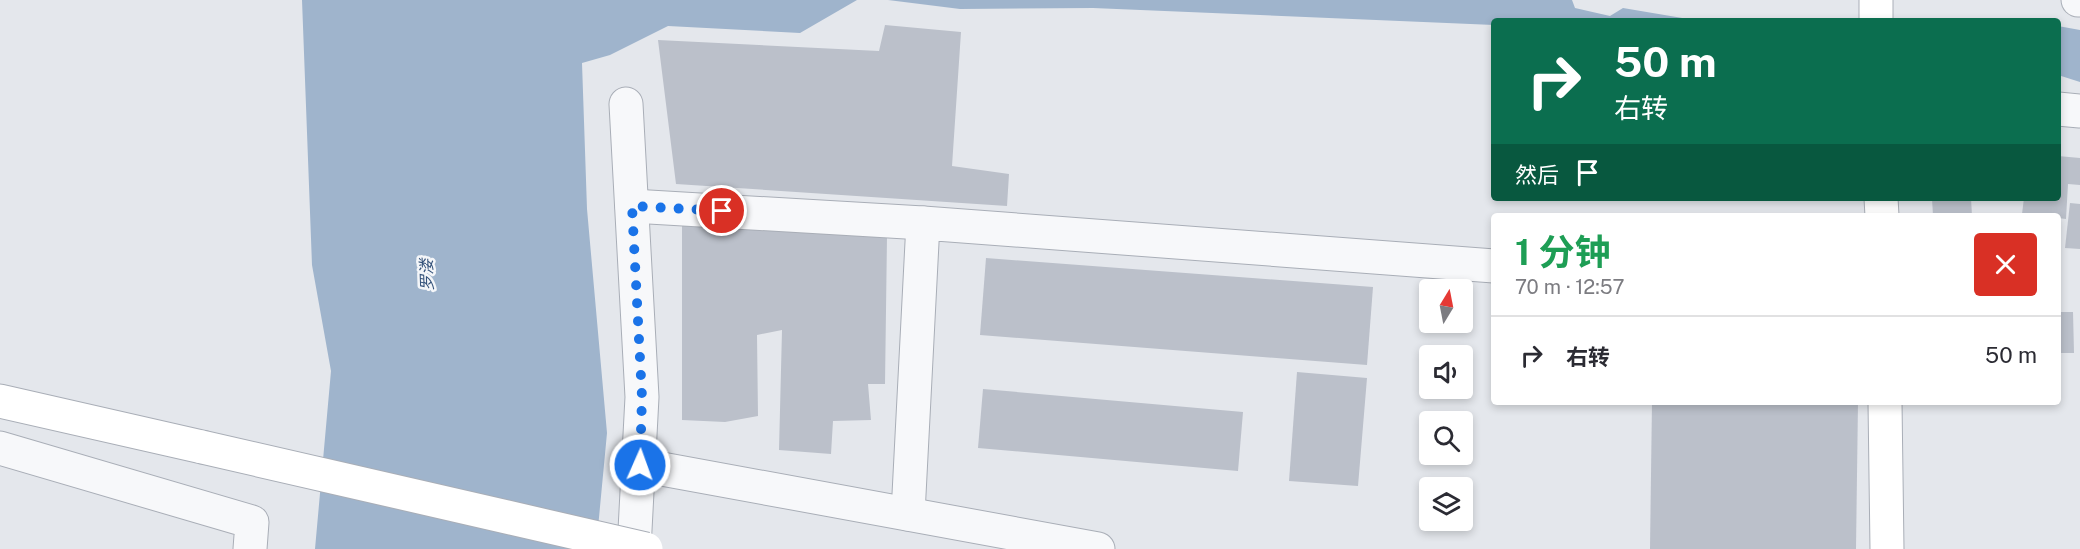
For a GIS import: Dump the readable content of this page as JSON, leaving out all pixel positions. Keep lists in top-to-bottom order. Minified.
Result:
{"water":["罗溇"],"north":"top","page":{"turn":["50 m","右转"],"then":"然后","heading":["1 分钟","70 m · 12:57"],"list":[{"name":"右转","value":"50 m"}]}}
